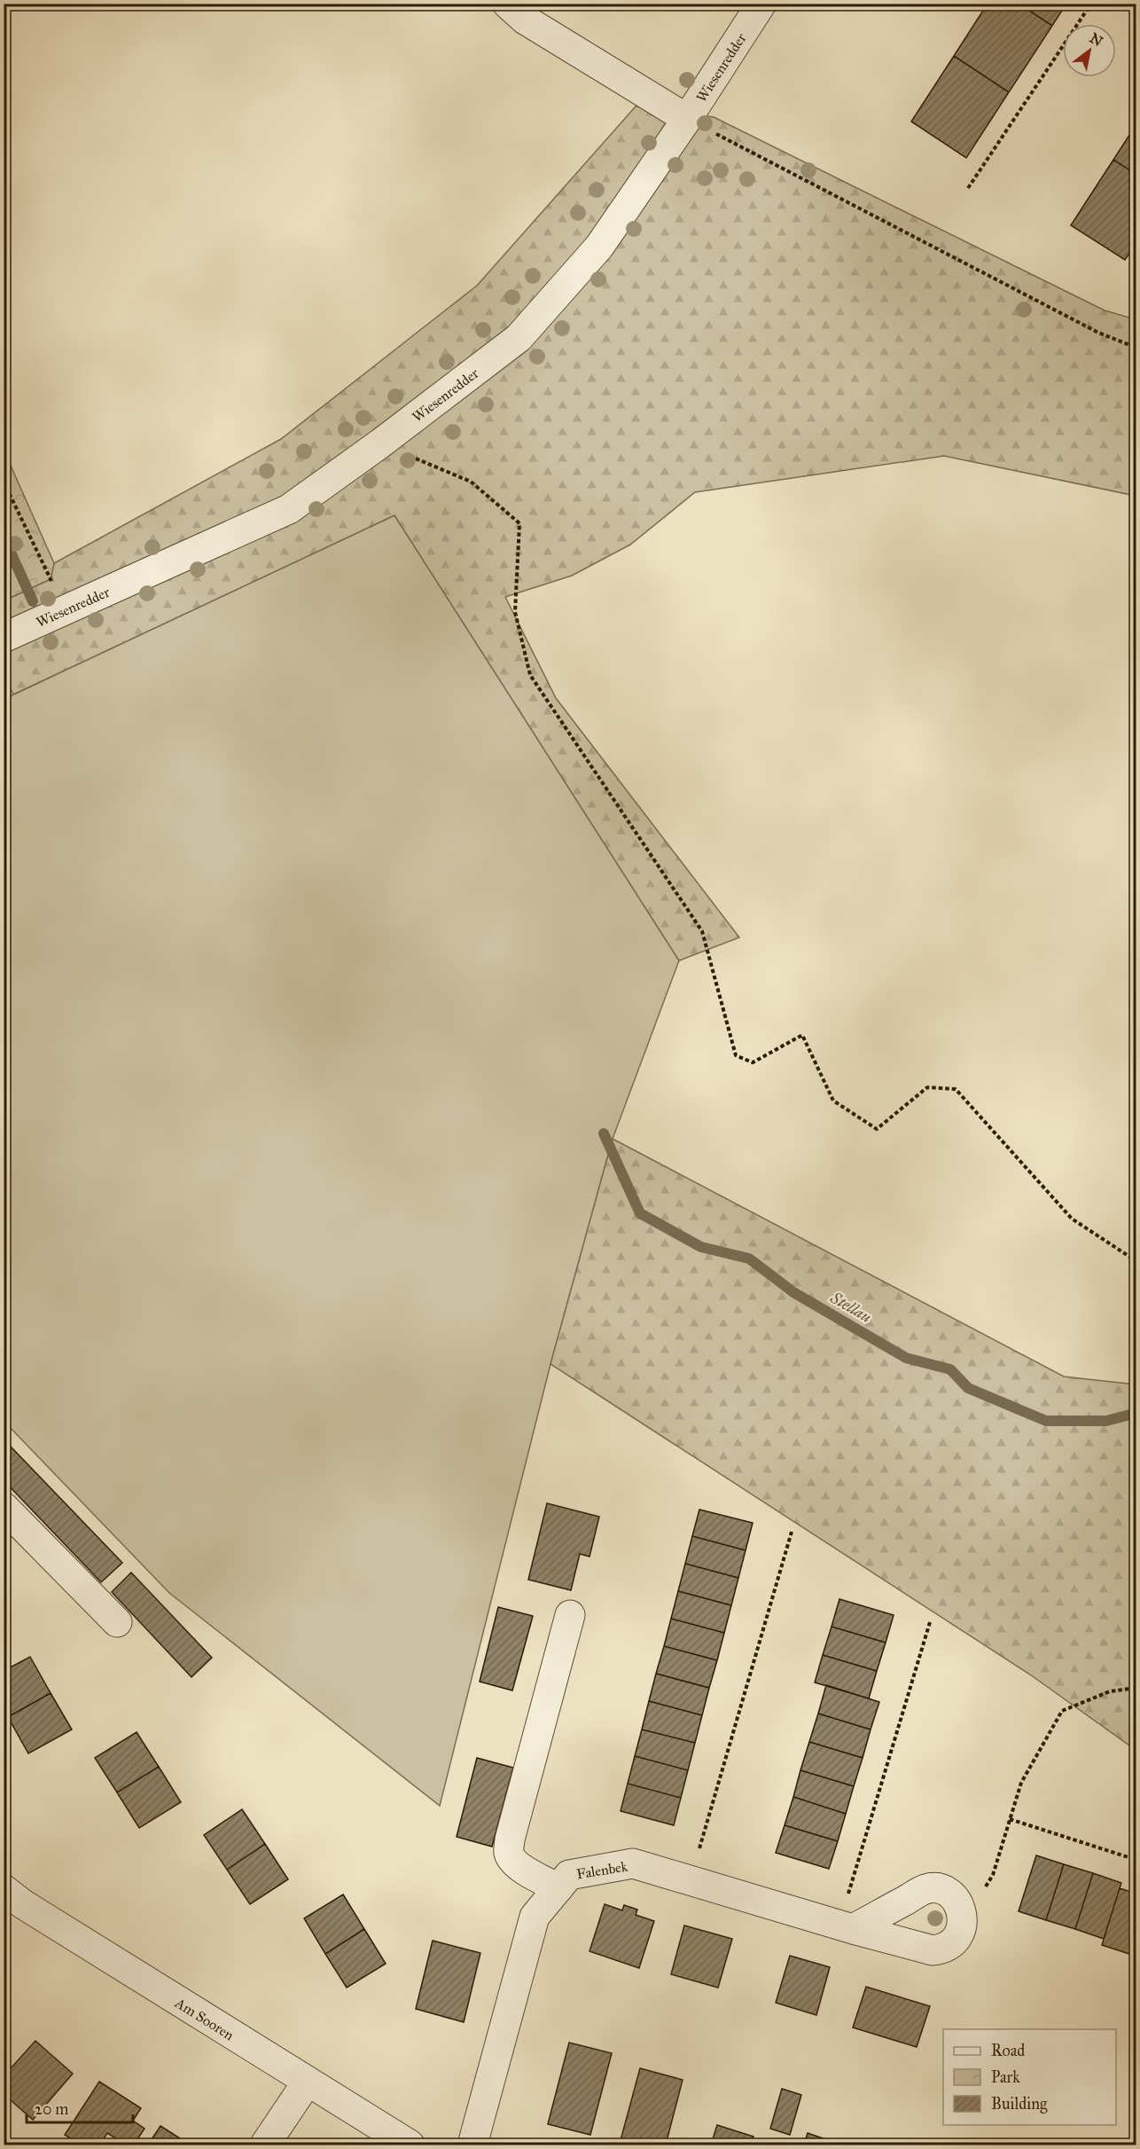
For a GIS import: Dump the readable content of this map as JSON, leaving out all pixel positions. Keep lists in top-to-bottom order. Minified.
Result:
{"streets":{"street":["Wiesenredder","Falenbek","Am Sooren"]},"water":["Stellau"],"legend":["Road","Park","Building"],"scale_bar":"20 m","north":"top right"}
